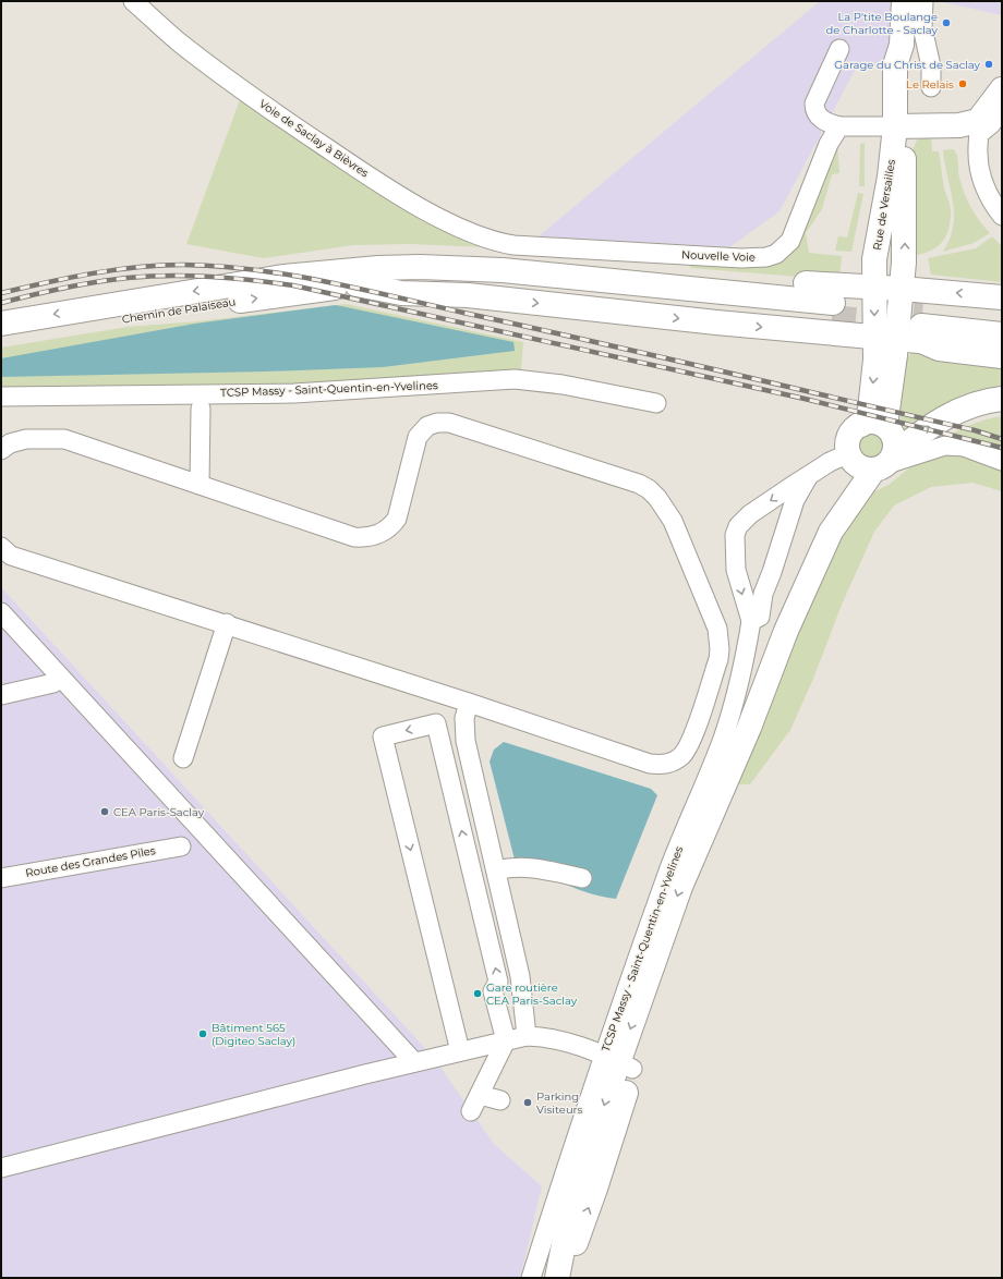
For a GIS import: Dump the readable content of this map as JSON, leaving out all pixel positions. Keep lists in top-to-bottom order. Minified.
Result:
{"streets":{"main road":["Rue de Versailles","Chemin de Palaiseau"],"street":["Voie de Saclay à Bièvres","Nouvelle Voie","TCSP Massy - Saint-Quentin-en-Yvelines","Route des Grandes Piles"]},"crossings":[["Voie de Saclay à Bièvres","Nouvelle Voie"]],"places":["La P'tite Boulange de Charlotte - Saclay","Garage du Christ de Saclay","Le Relais","CEA Paris-Saclay","Gare routière CEA Paris-Saclay","Bâtiment 565 (Digiteo Saclay)","Parking Visiteurs"]}
